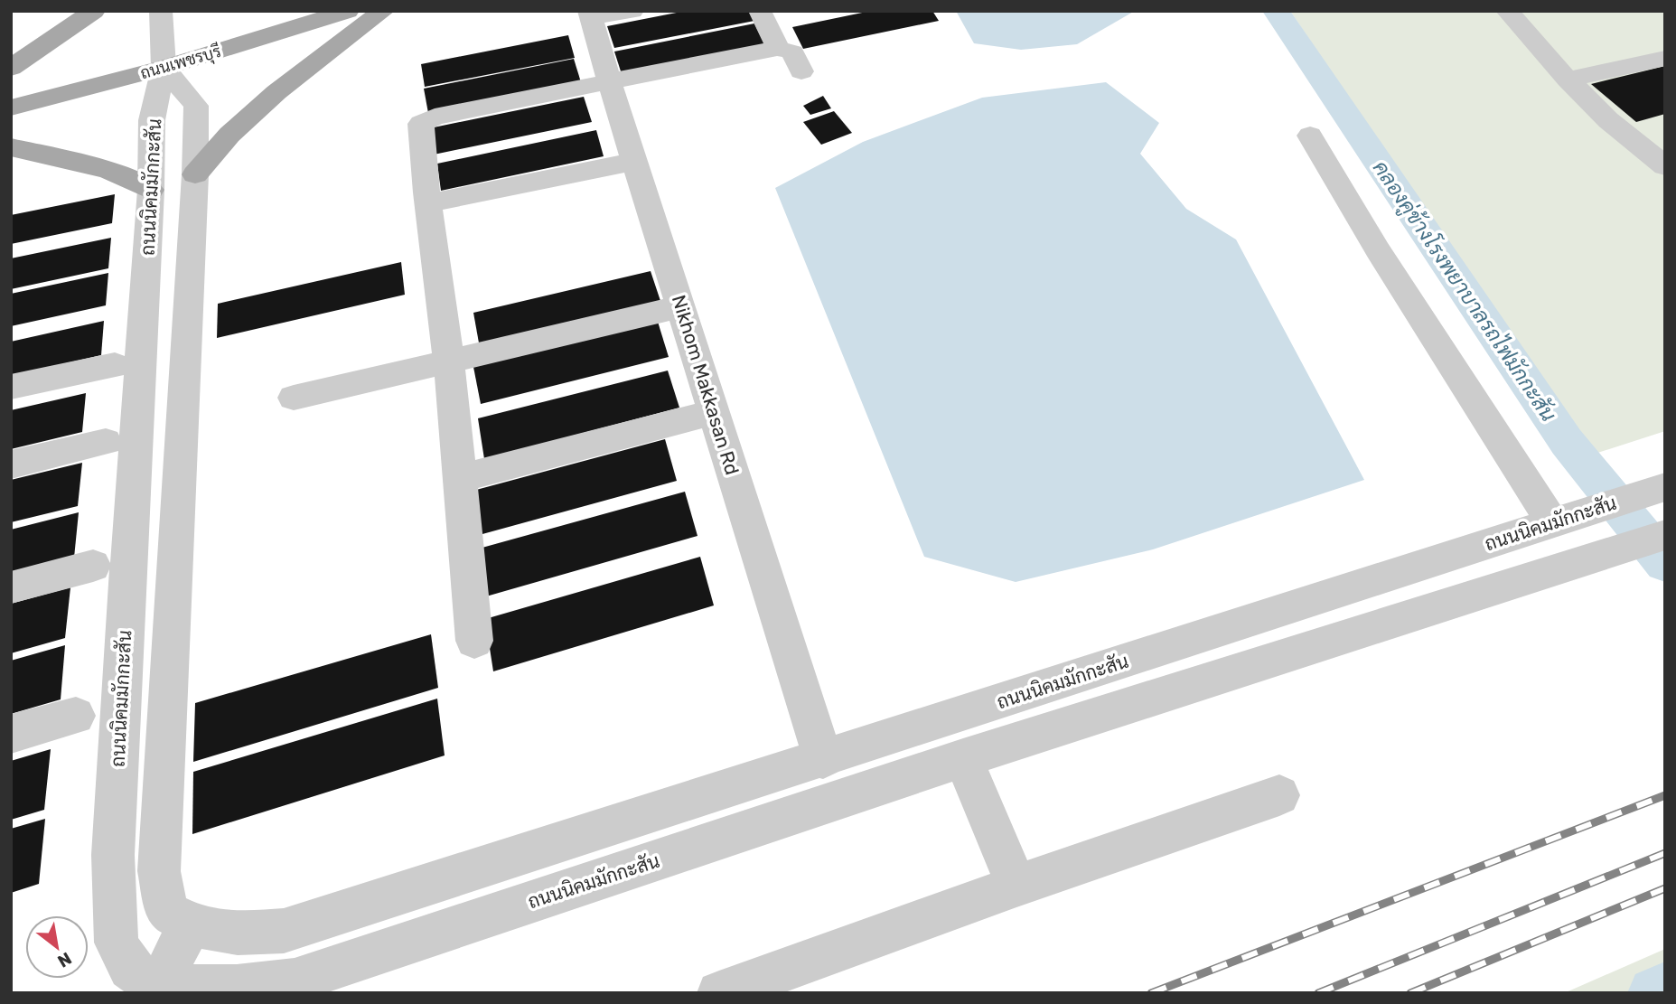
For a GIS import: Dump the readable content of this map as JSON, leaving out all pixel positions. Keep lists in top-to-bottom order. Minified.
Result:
{"streets":{"main road":["ถนนเพชรบุรี"],"street":["ถนนนิคมมักกะสัน","Nikhom Makkasan Rd"]},"crossings":[["ถนนเพชรบุรี","ถนนนิคมมักกะสัน"],["ถนนนิคมมักกะสัน","Nikhom Makkasan Rd"]],"water":["คลองคู่ข้างโรงพยาบาลรถไฟมักกะสัน"],"north":"bottom right"}
